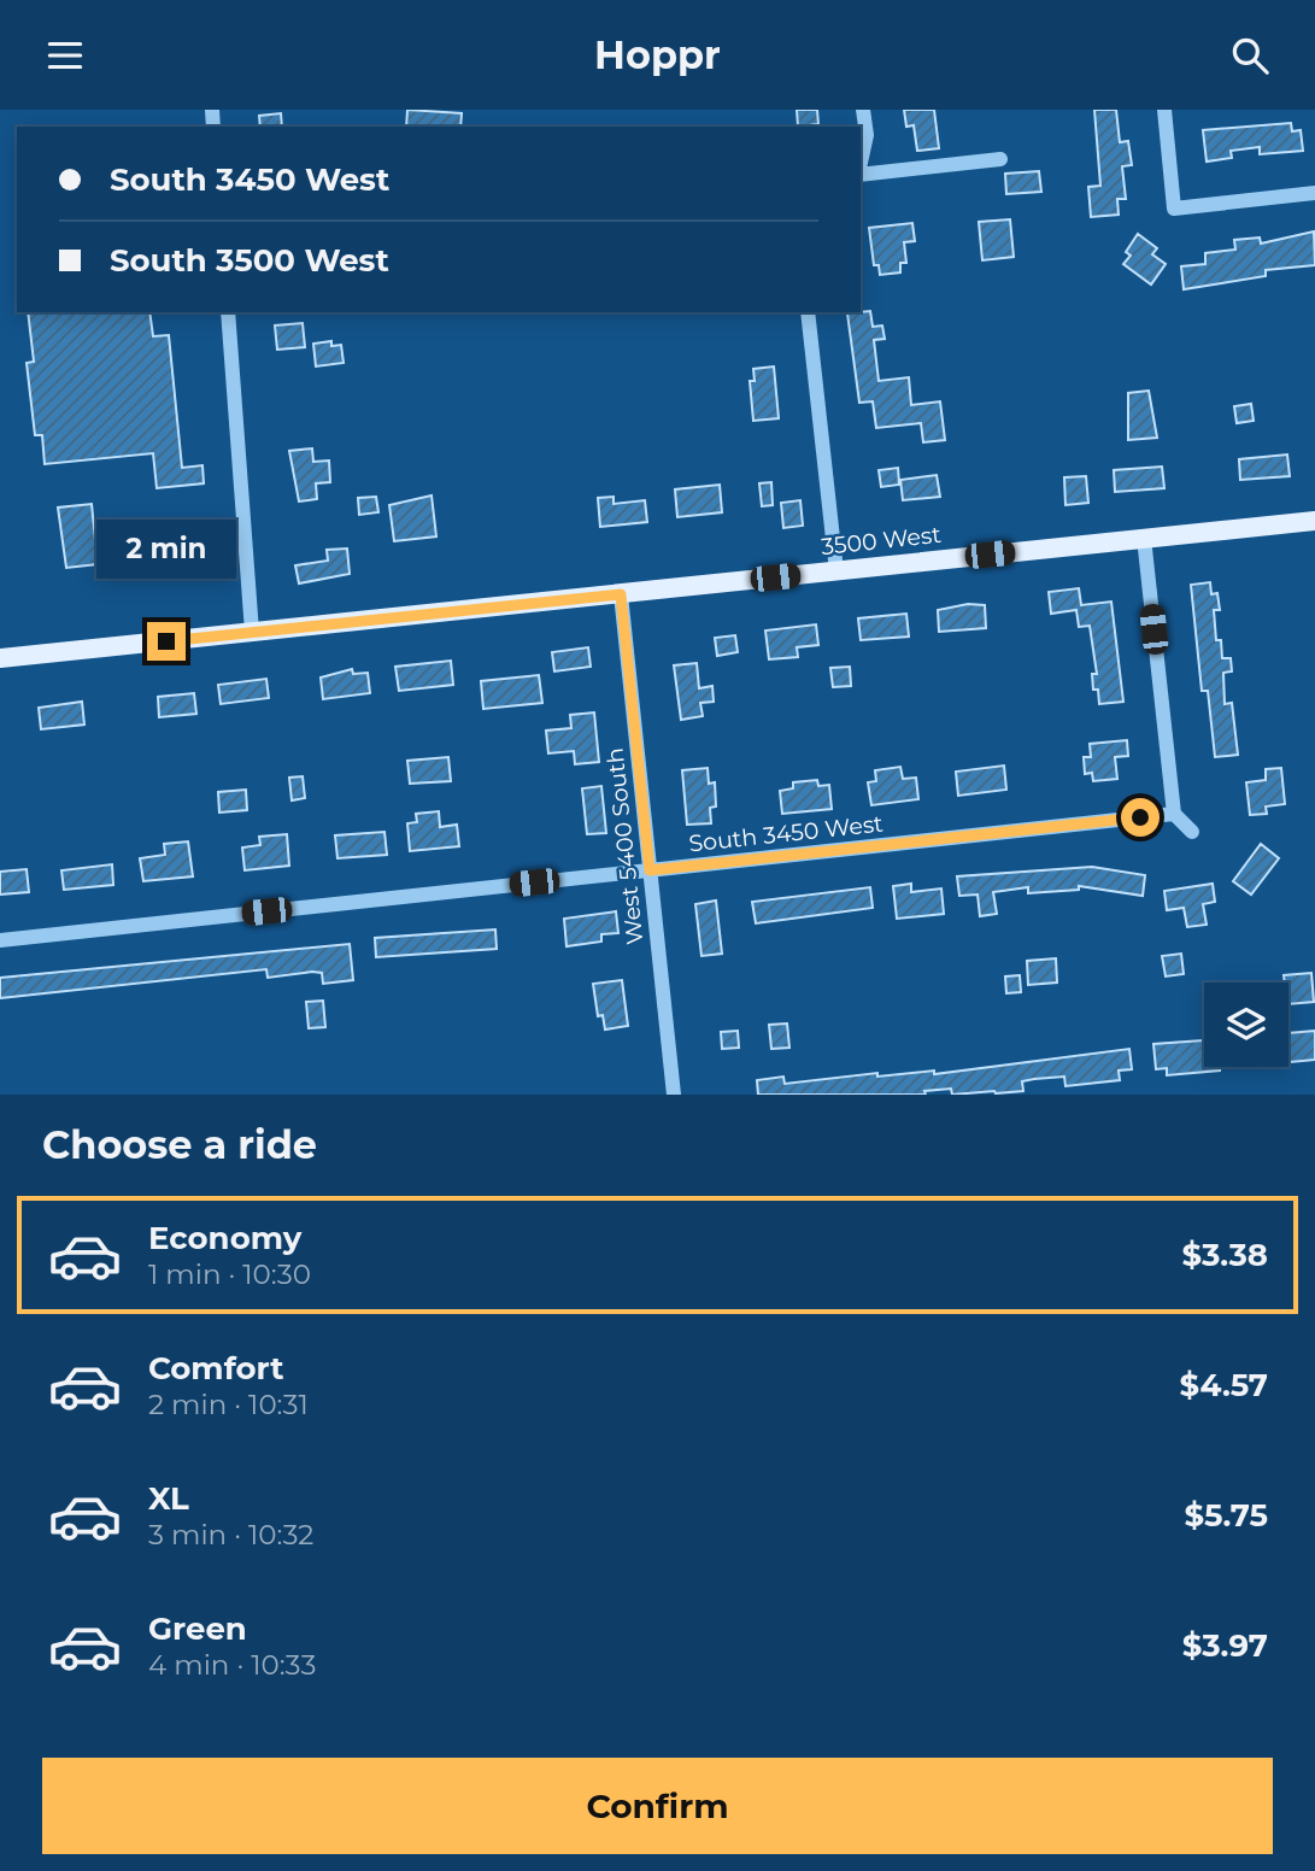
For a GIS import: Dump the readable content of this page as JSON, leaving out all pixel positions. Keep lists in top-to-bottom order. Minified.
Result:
{"streets":{"main road":["3500 West"],"street":["South 3450 West","West 5400 South"]},"crossings":[["3500 West","West 5400 South"],["South 3450 West","West 5400 South"]],"page":{"header":"Hoppr","banner":["South 3450 West","South 3500 West"],"bubble":"2 min","heading":"Choose a ride","list":[{"name":"Economy","note":"1 min · 10:30","value":"$3.38"},{"name":"Comfort","note":"2 min · 10:31","value":"$4.57"},{"name":"XL","note":"3 min · 10:32","value":"$5.75"},{"name":"Green","note":"4 min · 10:33","value":"$3.97"}],"buttons":"Confirm"}}
